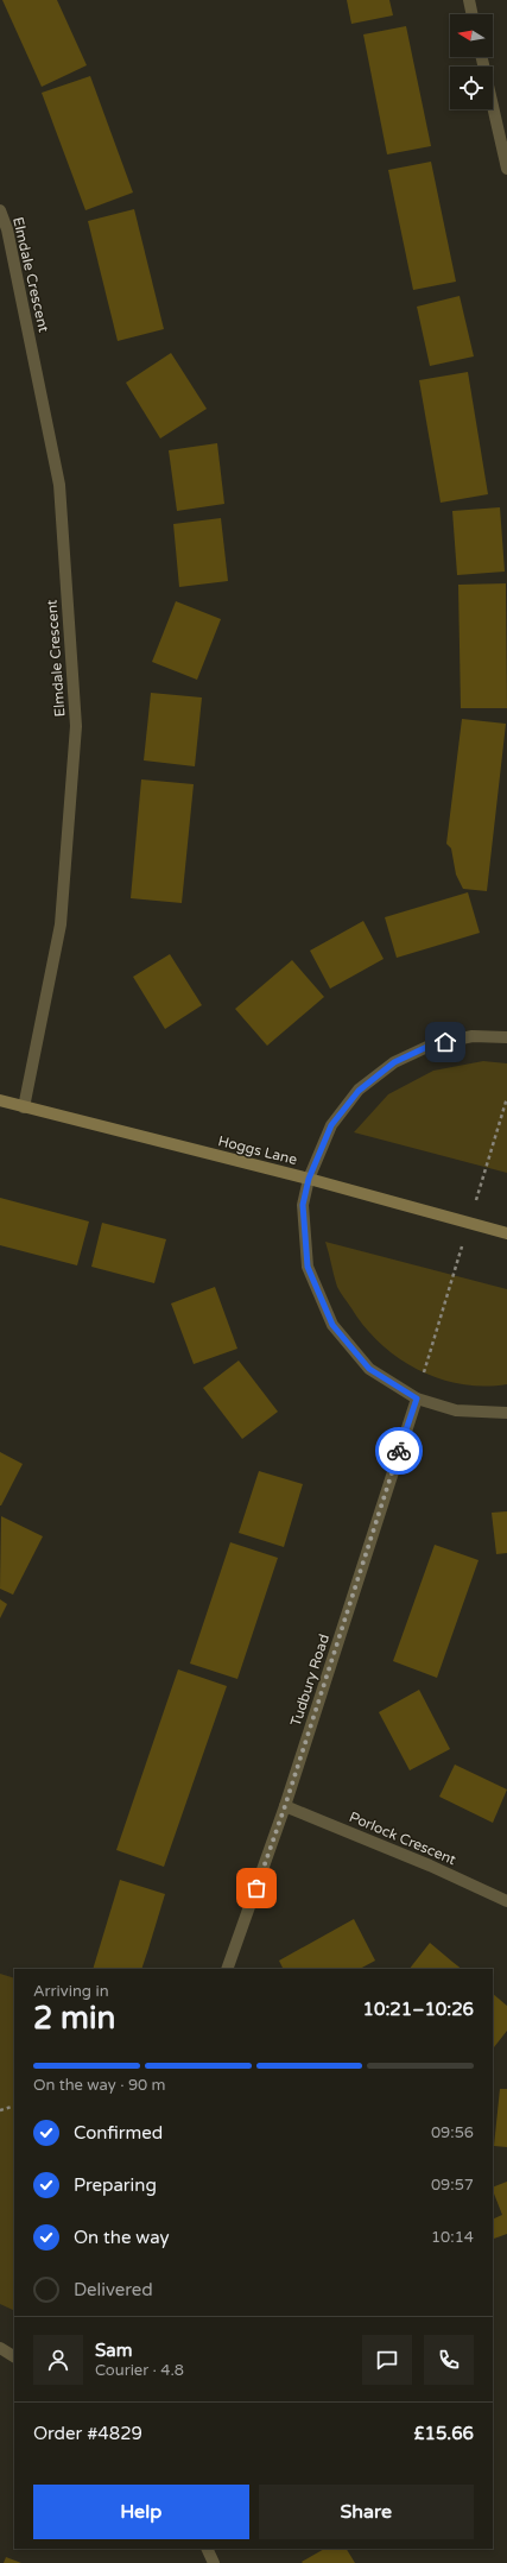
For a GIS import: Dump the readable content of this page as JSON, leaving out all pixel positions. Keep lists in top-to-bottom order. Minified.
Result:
{"streets":{"street":["Elmdale Crescent","Hoggs Lane","Tudbury Road","Porlock Crescent"]},"crossings":[["Elmdale Crescent","Hoggs Lane"],["Tudbury Road","Porlock Crescent"]],"north":"left","page":{"heading":["2 min","Arriving in","10:21–10:26"],"panel":["Sam","Courier · 4.8","Order #4829","£15.66"],"bar":"On the way · 90 m","list":[["Confirmed","09:56"],["Preparing","09:57"],["On the way","10:14"],"Delivered"],"buttons":["Help","Share"]}}
